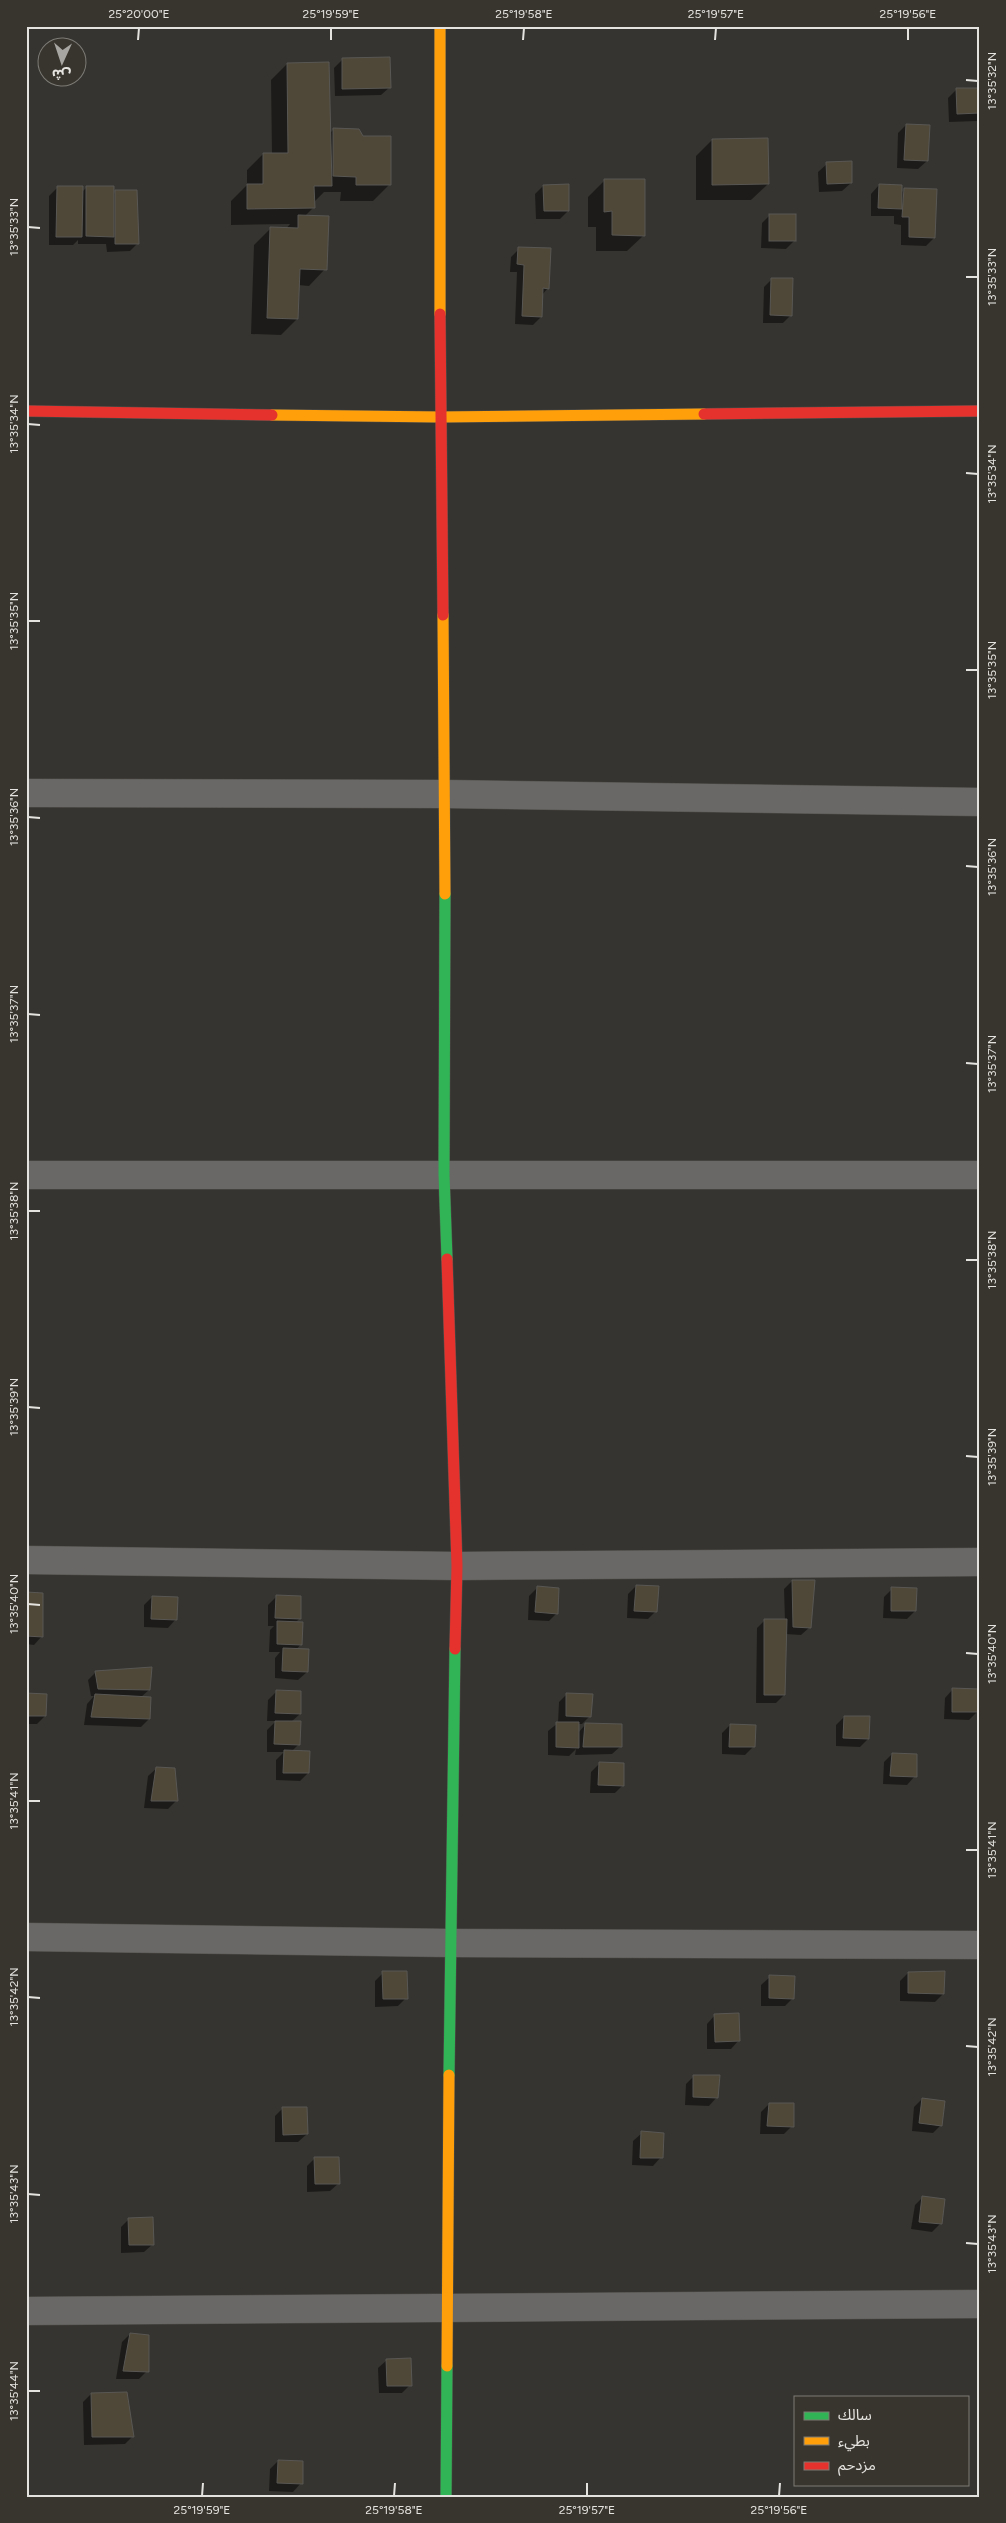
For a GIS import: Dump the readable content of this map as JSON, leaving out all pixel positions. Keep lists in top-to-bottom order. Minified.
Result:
{"legend":["سالك","بطيء","مزدحم"],"north":"bottom","coordinates":["25°20'00\"E","25°19'59\"E","25°19'58\"E","25°19'57\"E","25°19'56\"E","13°35'32\"N","13°35'33\"N","13°35'34\"N","13°35'35\"N","13°35'36\"N","13°35'37\"N","13°35'38\"N","13°35'39\"N","13°35'40\"N","13°35'41\"N","13°35'42\"N","13°35'43\"N","13°35'44\"N"]}
